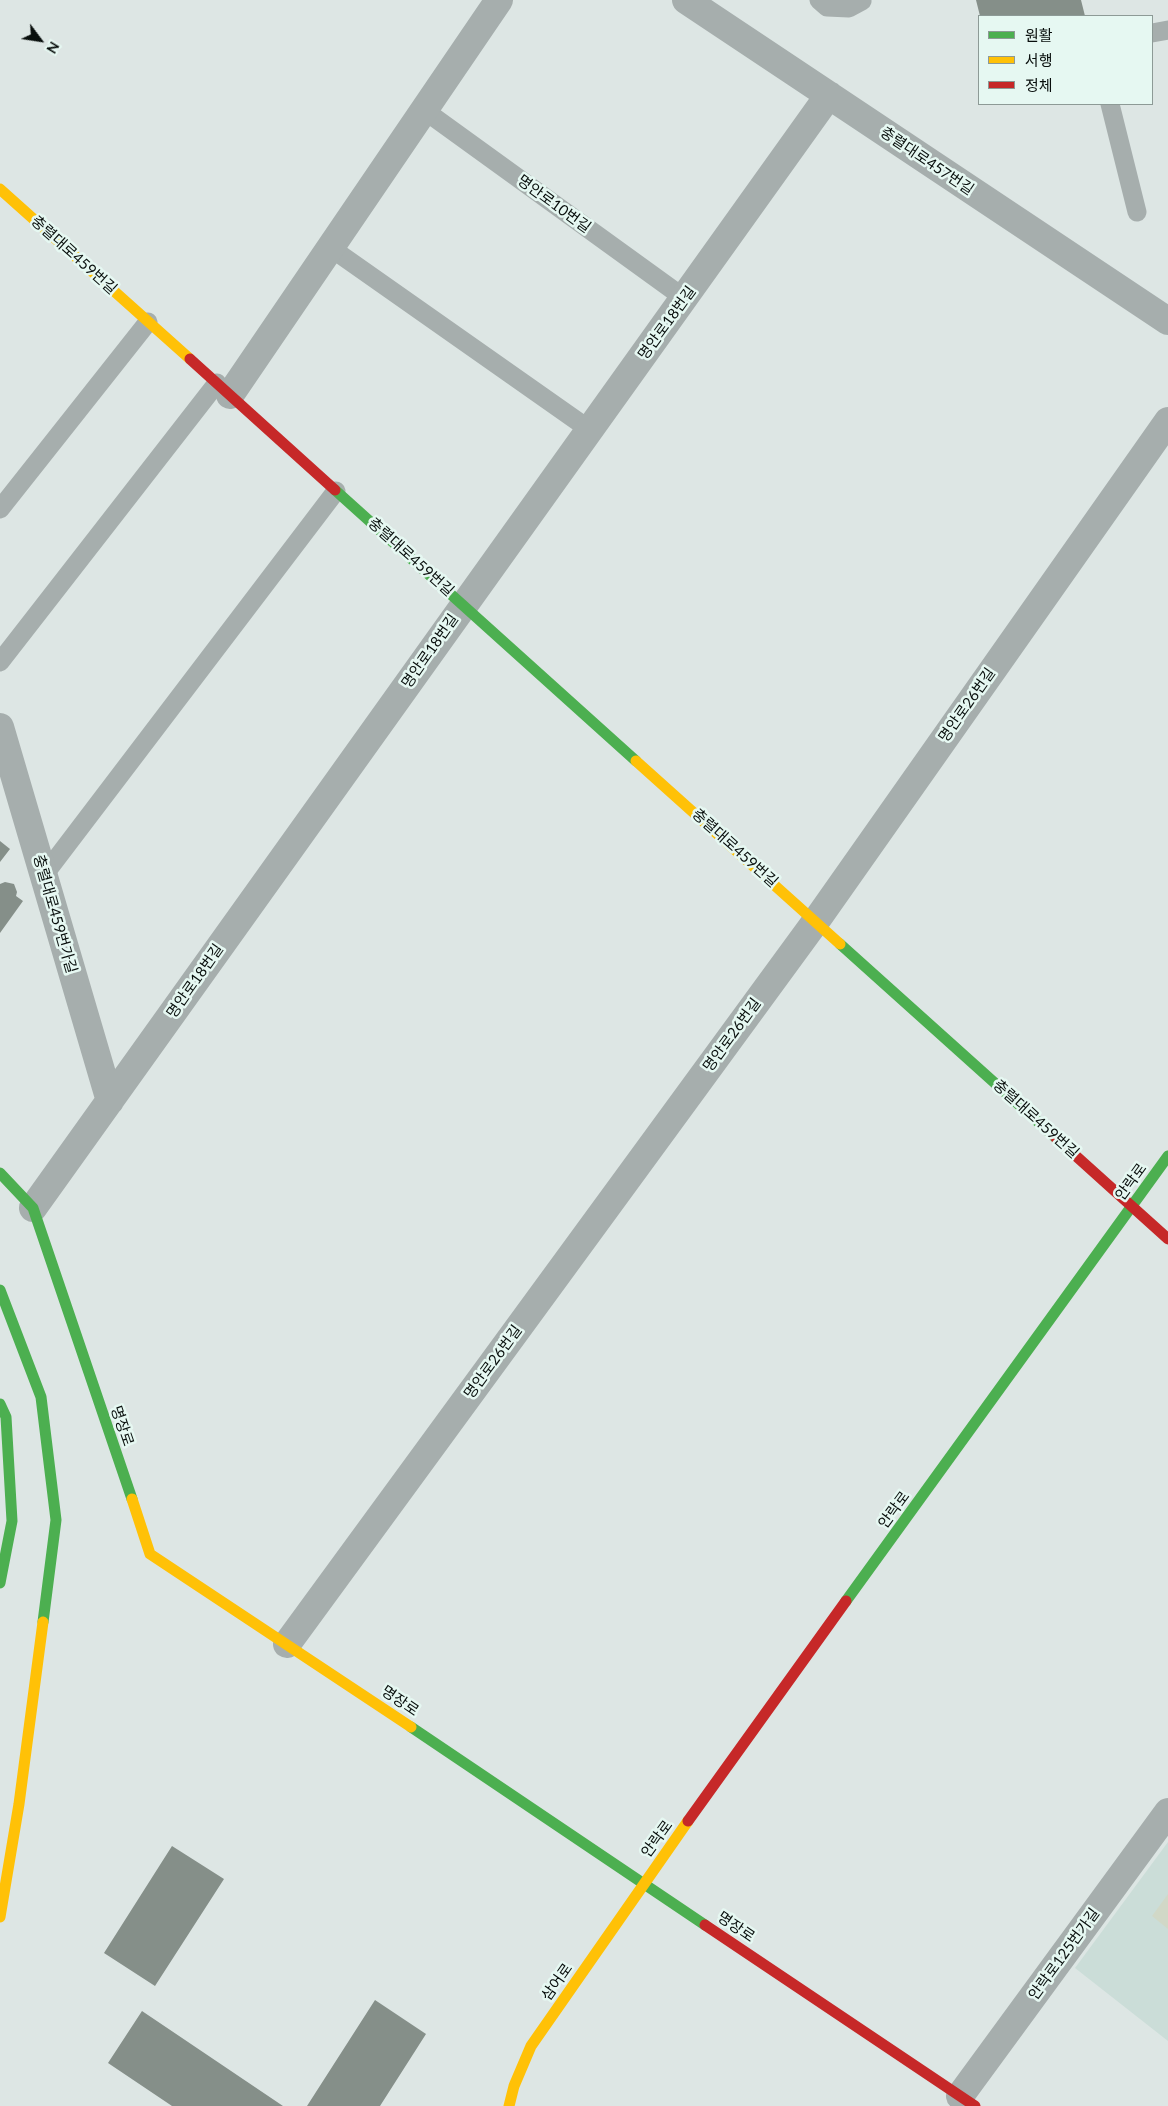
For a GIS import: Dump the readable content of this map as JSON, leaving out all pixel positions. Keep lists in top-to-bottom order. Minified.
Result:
{"streets":{"main road":["충렬대로459번길","안락로","명장로","삼어로"],"street":["충렬대로457번길","명안로18번길","명안로26번길","충렬대로459번가길","안락로125번가길"],"lane":["명안로10번길"]},"crossings":[["충렬대로457번길","명안로18번길"],["명안로10번길","명안로18번길"],["충렬대로459번길","명안로18번길"],["충렬대로459번길","명안로26번길"],["충렬대로459번길","안락로"],["명안로18번길","충렬대로459번가길"],["명안로18번길","명장로"],["명안로26번길","명장로"],["안락로","명장로"],["안락로","삼어로"],["명장로","안락로125번가길"],["명장로","삼어로"]],"legend":["원활","서행","정체"],"north":"bottom right"}
